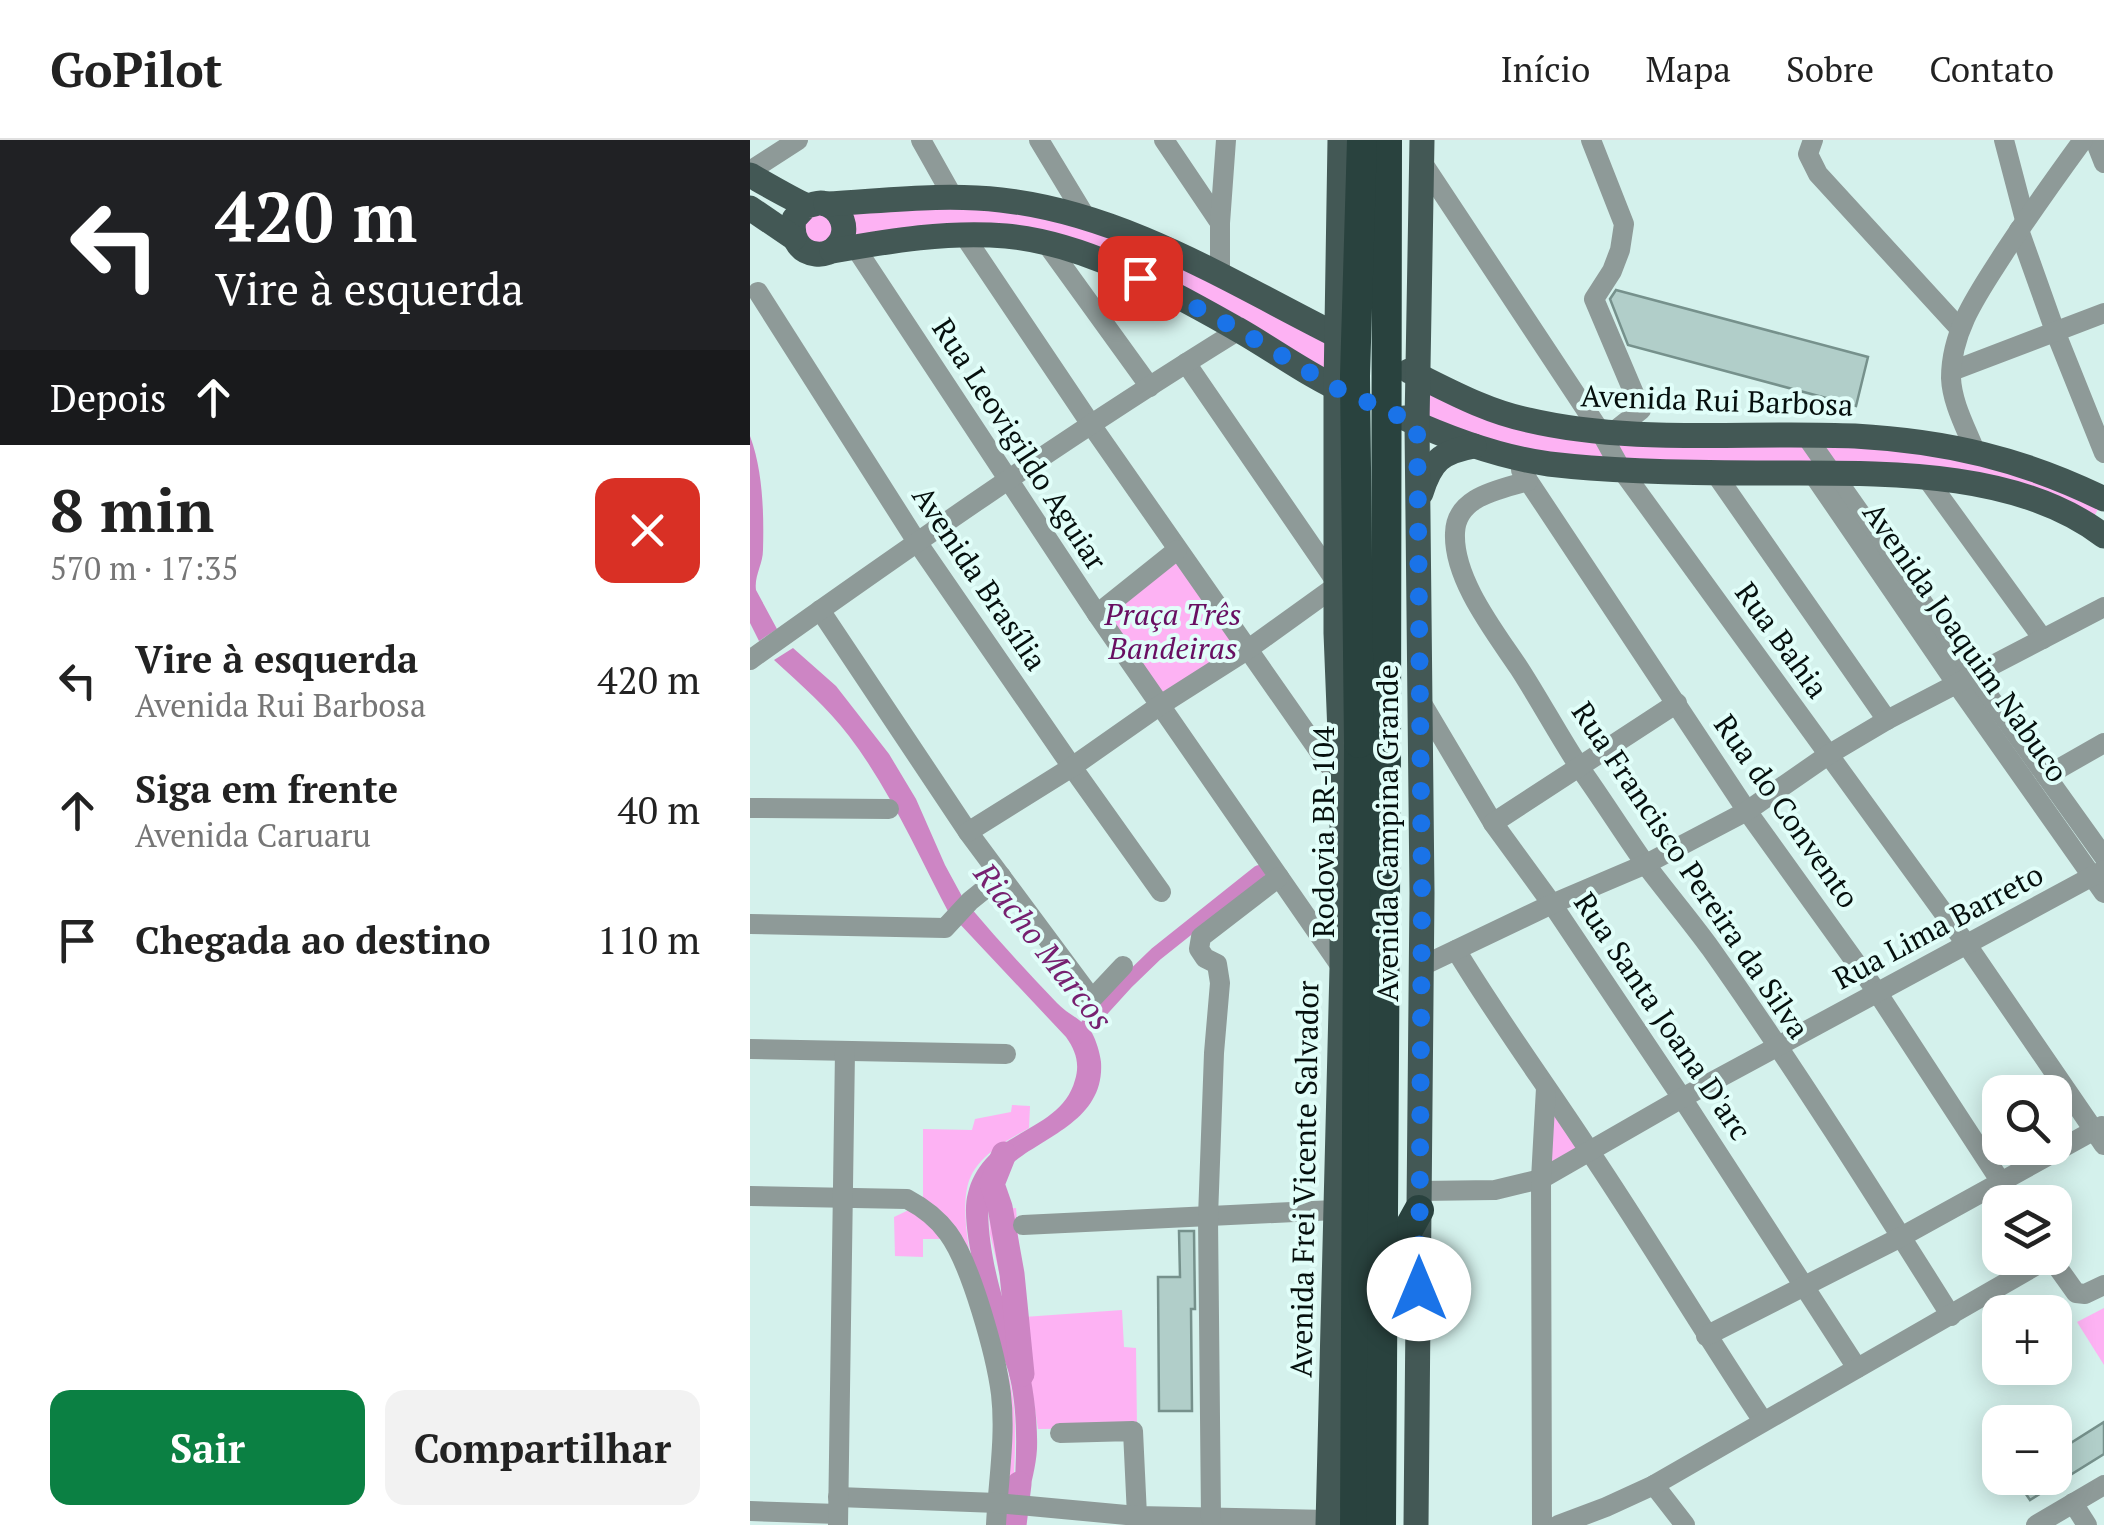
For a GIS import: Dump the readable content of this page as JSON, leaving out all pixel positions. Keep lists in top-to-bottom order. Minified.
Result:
{"streets":{"highway":["Rodovia BR-104"],"main road":["Avenida Rui Barbosa","Avenida Campina Grande","Avenida Frei Vicente Salvador"],"street":["Rua Leovigildo Aguiar","Avenida Brasília","Rua Bahia","Avenida Joaquim Nabuco","Rua do Convento","Rua Francisco Pereira da Silva","Rua Lima Barreto","Rua Santa Joana D'arc"]},"crossings":[["Avenida Rui Barbosa","Rua Leovigildo Aguiar"],["Avenida Rui Barbosa","Rua Bahia"],["Avenida Rui Barbosa","Avenida Joaquim Nabuco"],["Avenida Rui Barbosa","Rua do Convento"],["Avenida Rui Barbosa","Avenida Campina Grande"],["Avenida Rui Barbosa","Avenida Frei Vicente Salvador"],["Rua Leovigildo Aguiar","Avenida Frei Vicente Salvador"],["Rua Bahia","Avenida Campina Grande"],["Rua Bahia","Rua Lima Barreto"],["Avenida Joaquim Nabuco","Rua Lima Barreto"],["Rua do Convento","Rua Francisco Pereira da Silva"],["Rua do Convento","Rua Lima Barreto"],["Rodovia BR-104","Avenida Frei Vicente Salvador"],["Avenida Campina Grande","Rua Lima Barreto"],["Avenida Campina Grande","Rua Santa Joana D'arc"],["Rua Francisco Pereira da Silva","Rua Lima Barreto"],["Rua Lima Barreto","Rua Santa Joana D'arc"]],"water":["Riacho Marcos"],"parks":["Praça Três Bandeiras"],"page":{"header":"GoPilot","nav":["Início","Mapa","Sobre","Contato"],"turn":["420 m","Vire à esquerda"],"then":"Depois","heading":["8 min","570 m · 17:35"],"list":[{"name":"Vire à esquerda","note":"Avenida Rui Barbosa","value":"420 m"},{"name":"Siga em frente","note":"Avenida Caruaru","value":"40 m"},{"name":"Chegada ao destino","value":"110 m"}],"map_buttons":["+","−"],"buttons":["Sair","Compartilhar"]}}
